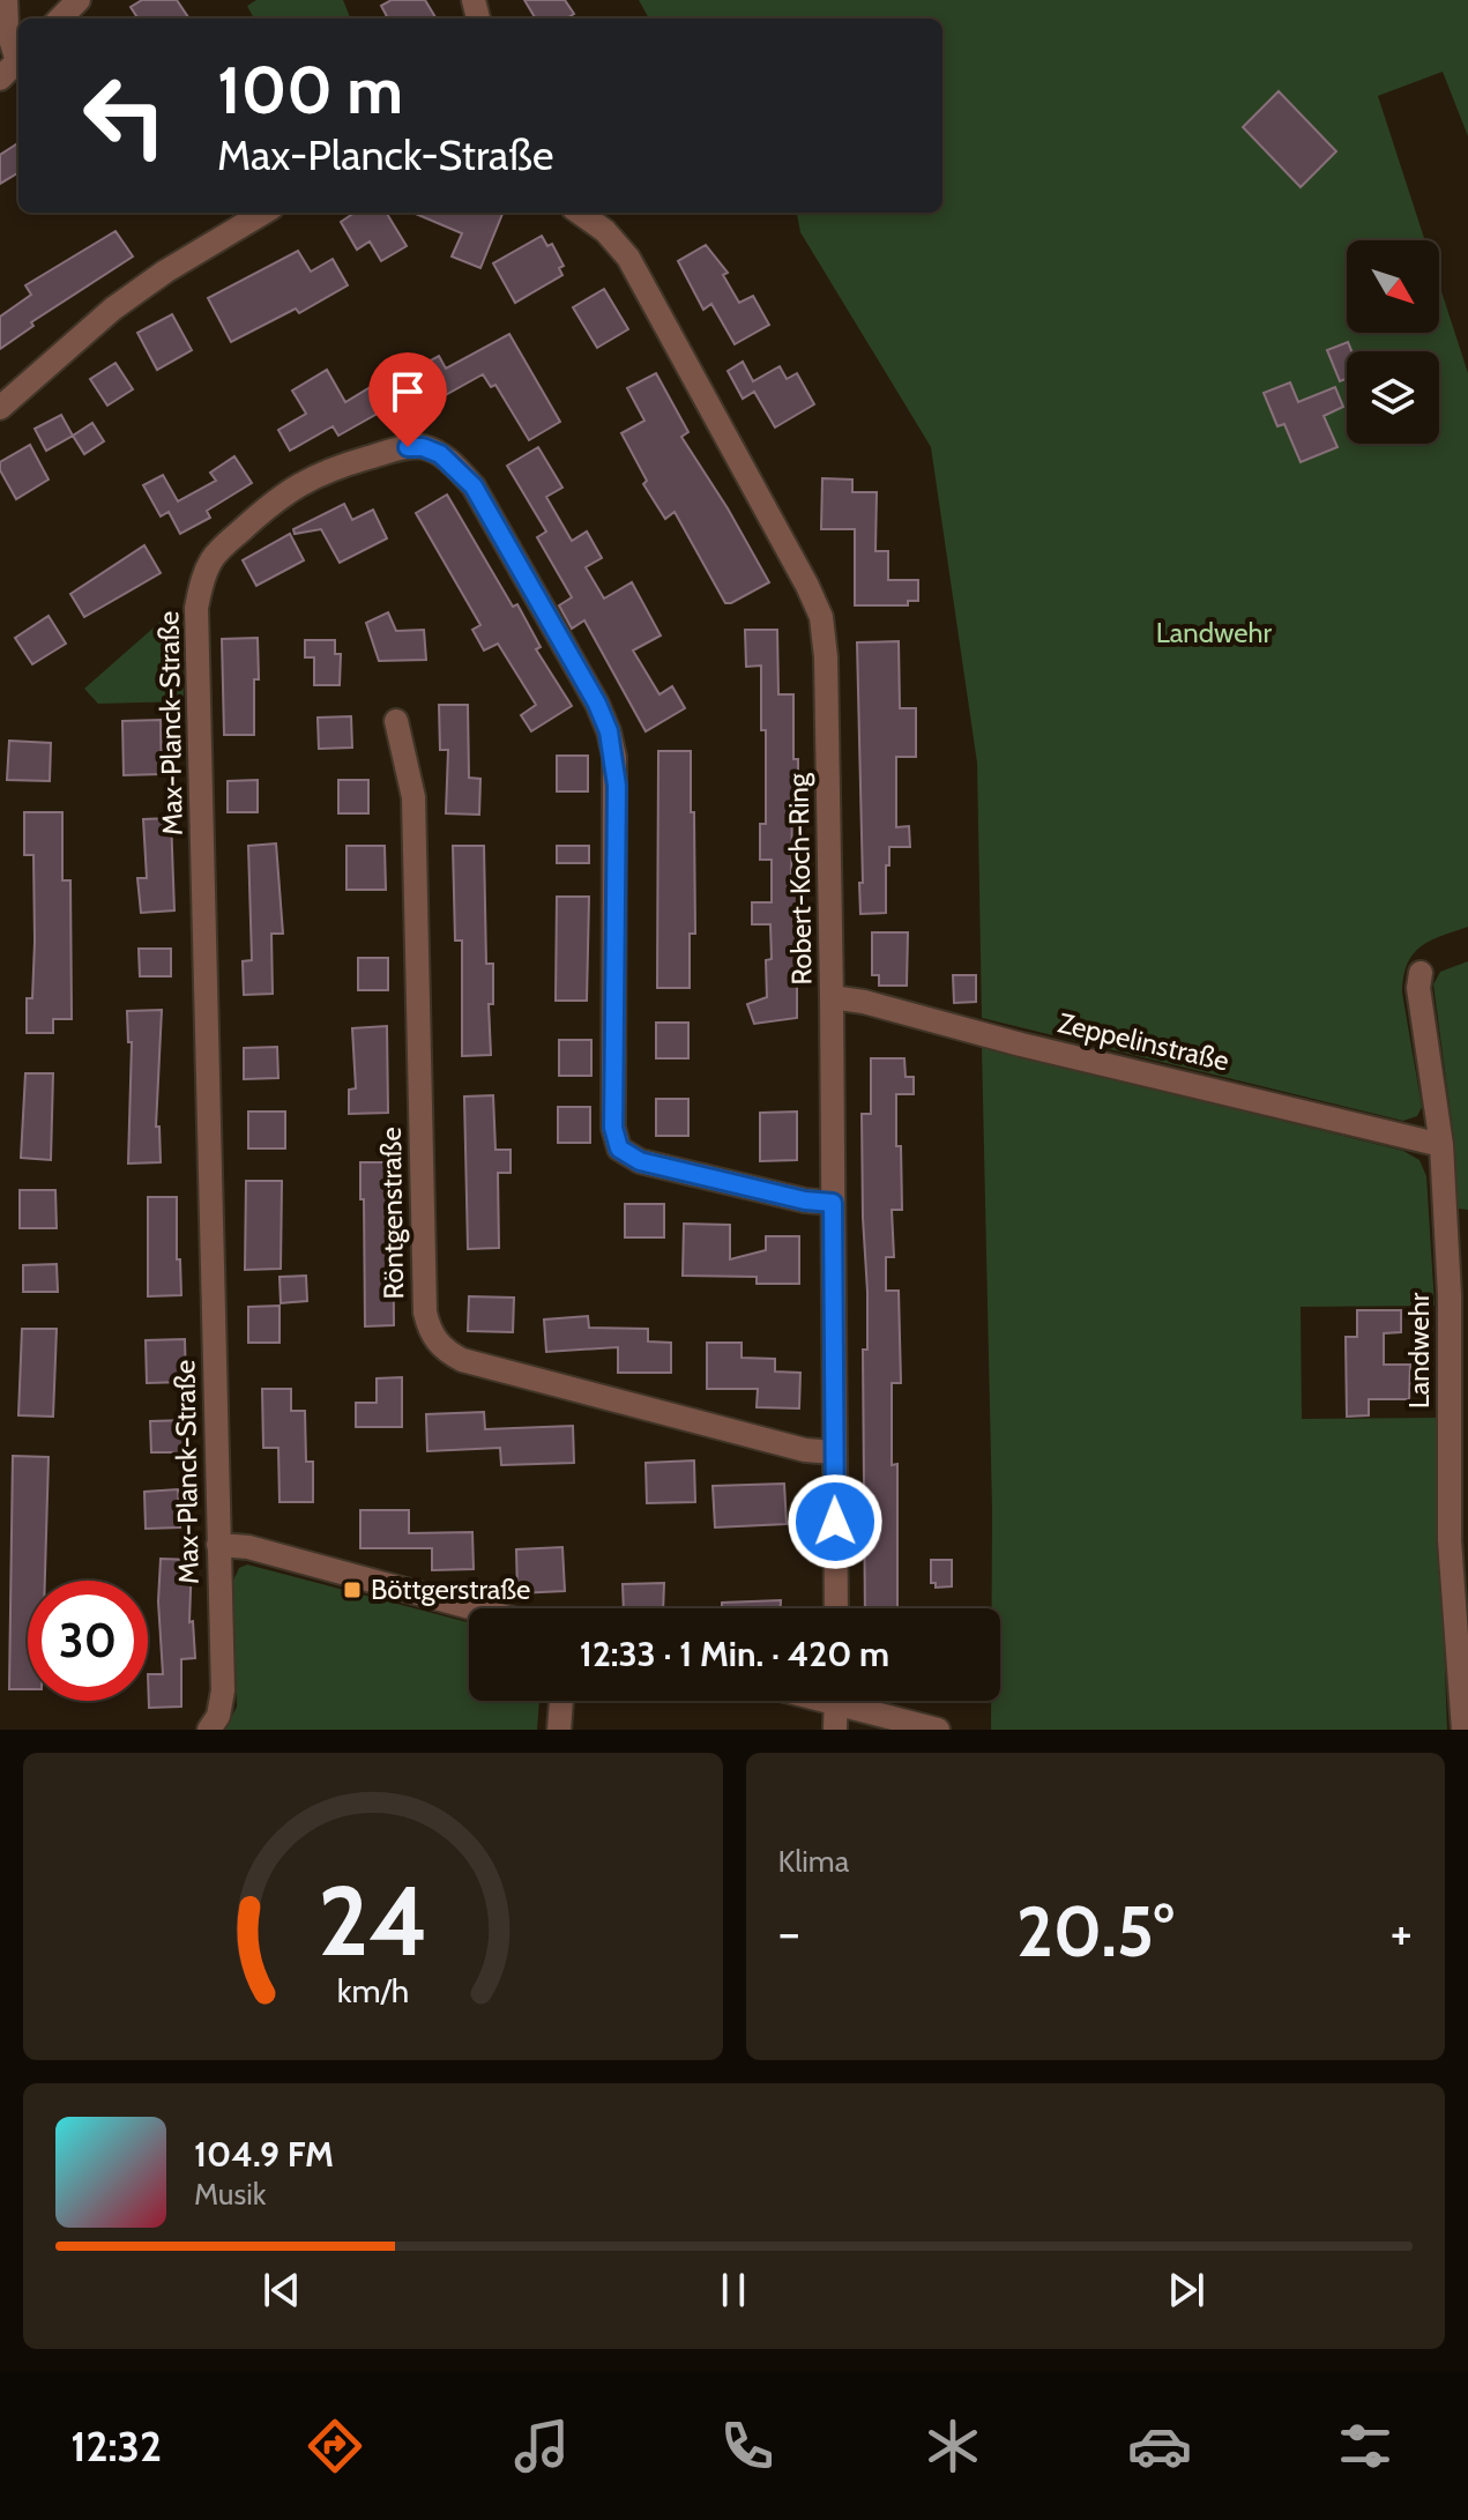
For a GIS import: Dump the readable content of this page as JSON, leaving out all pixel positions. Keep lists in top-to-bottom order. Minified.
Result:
{"streets":{"street":["Max-Planck-Straße","Robert-Koch-Ring","Zeppelinstraße","Röntgenstraße","Landwehr"]},"crossings":[["Max-Planck-Straße","Robert-Koch-Ring"],["Robert-Koch-Ring","Zeppelinstraße"],["Robert-Koch-Ring","Röntgenstraße"],["Zeppelinstraße","Landwehr"]],"parks":["Landwehr"],"places":{"transit":["Böttgerstraße"]},"north":"bottom right","page":{"turn":["100 m","Max-Planck-Straße"],"limit":"30","trip":"12:33 · 1 Min. · 420 m","tile":"Klima","heat":["−","20.5°","+"],"song":["104.9 FM","Musik"],"tabs":"12:32","gauge":["24","km/h"]}}
